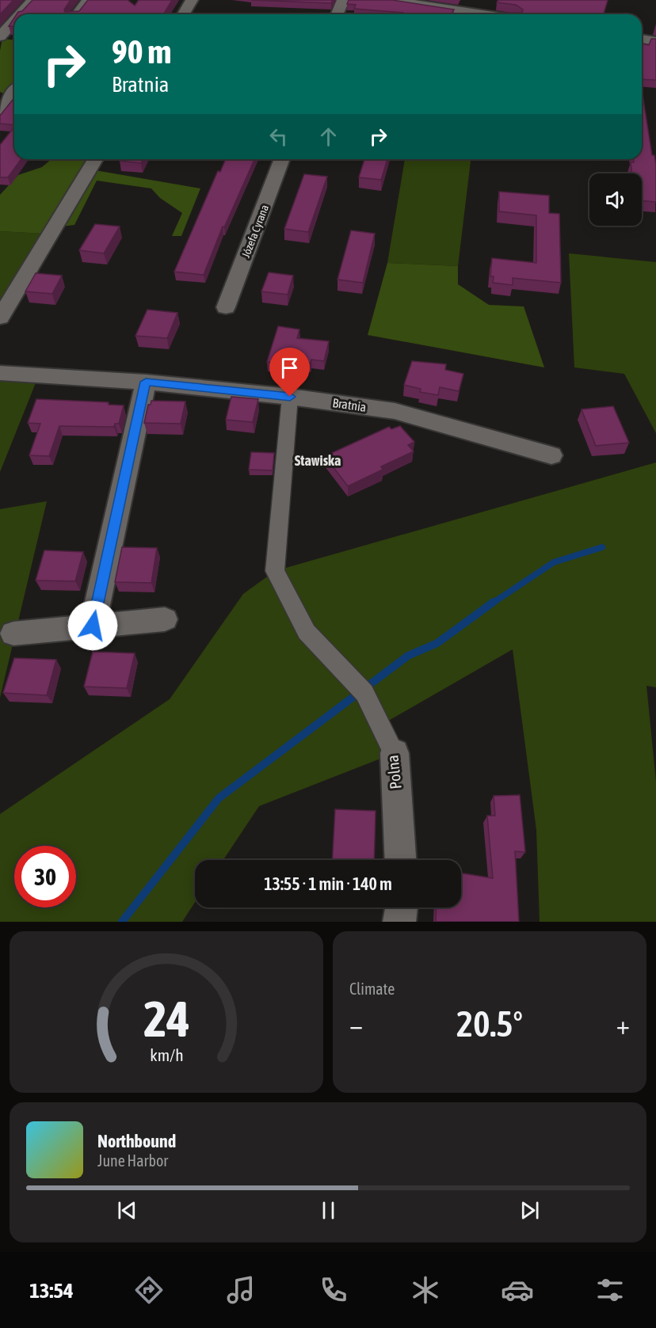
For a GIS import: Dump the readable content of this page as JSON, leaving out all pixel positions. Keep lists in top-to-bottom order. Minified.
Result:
{"streets":{"street":["Józefa Cyrana","Bratnia","Polna"]},"crossings":[["Bratnia","Polna"]],"districts":["Stawiska"],"page":{"turn":["90 m","Bratnia"],"limit":"30","trip":"13:55 · 1 min · 140 m","tile":"Climate","heat":["−","20.5°","+"],"song":["Northbound","June Harbor"],"tabs":"13:54","gauge":["24","km/h"]}}
